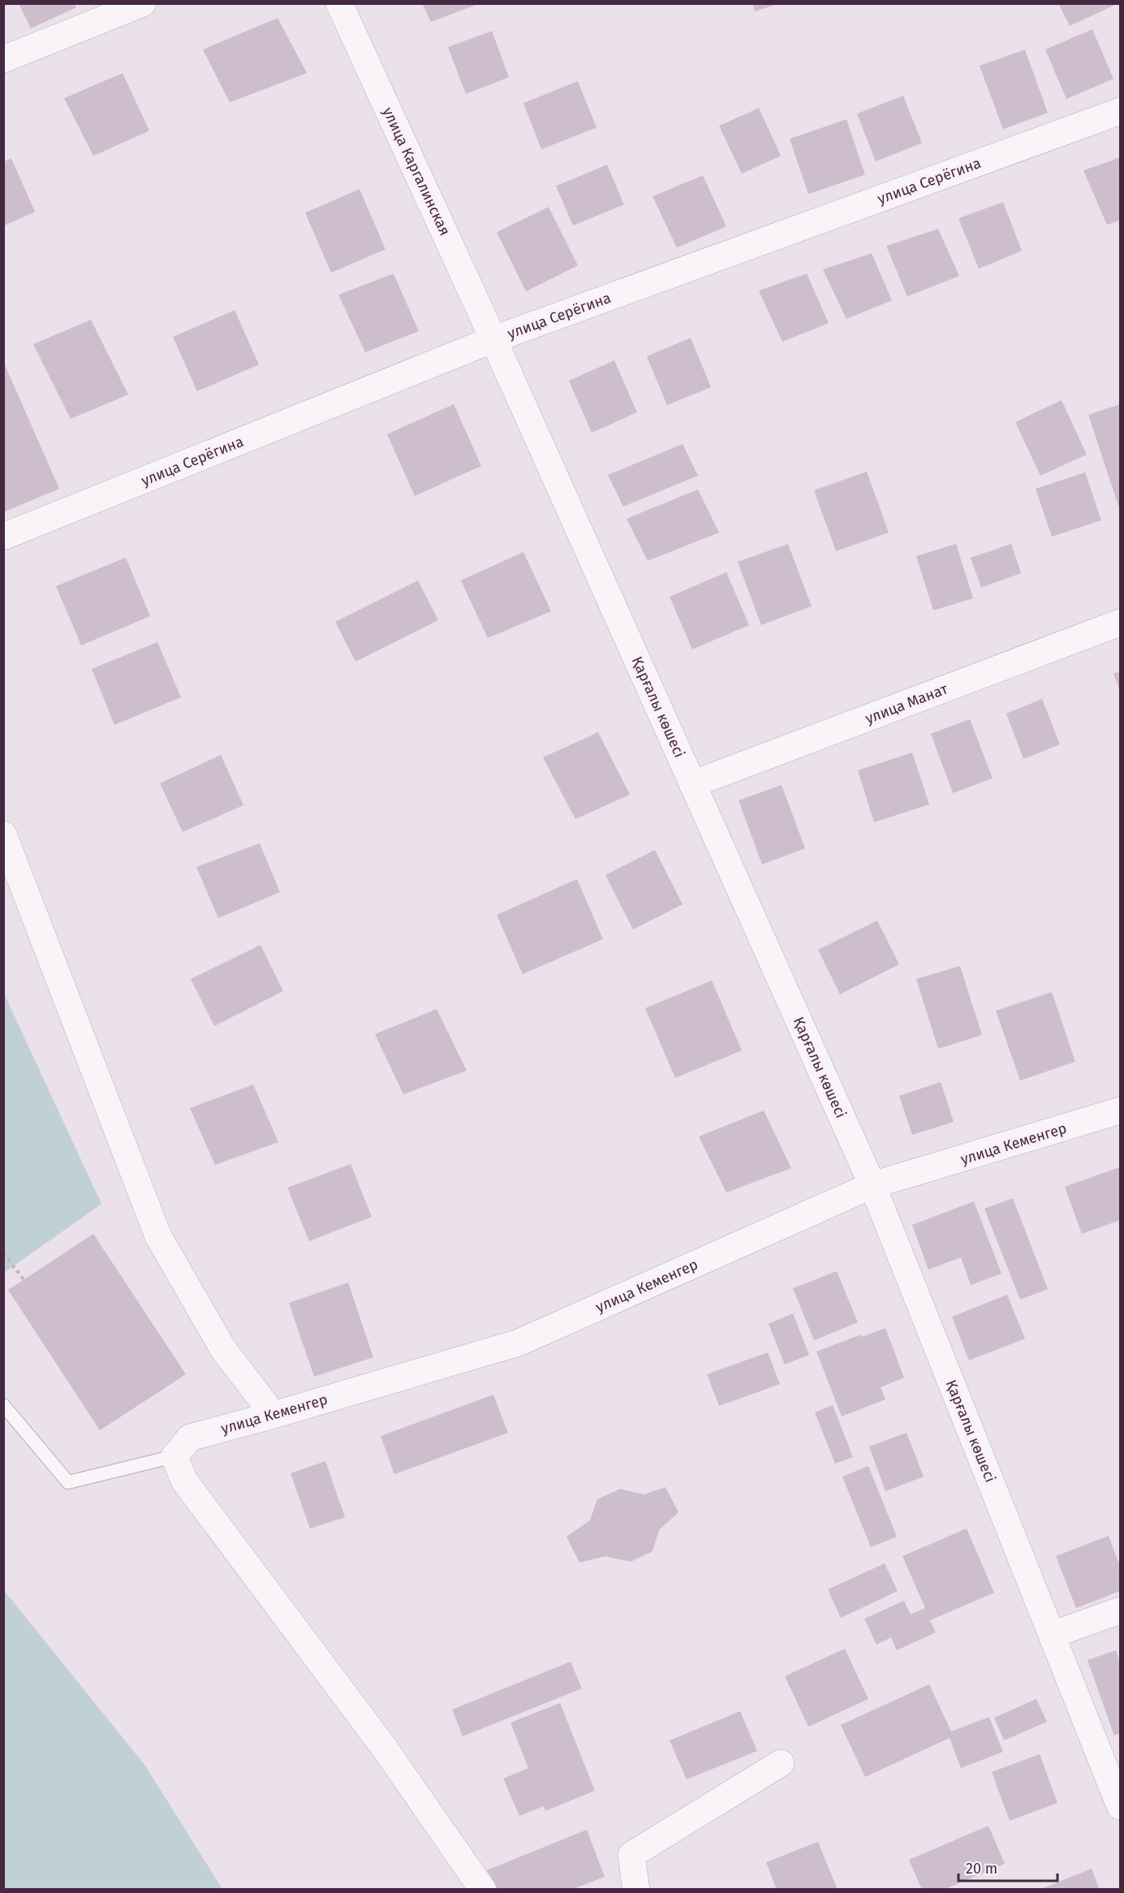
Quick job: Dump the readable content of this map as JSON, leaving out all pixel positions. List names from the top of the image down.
{
  "streets": {
    "street": [
      "улица Каргалинская",
      "улица Серёгина",
      "улица Манат",
      "Қарғалы көшесі",
      "улица Кеменгер"
    ]
  },
  "crossings": [
    ["улица Каргалинская", "улица Серёгина"],
    ["улица Каргалинская", "Қарғалы көшесі"],
    ["улица Серёгина", "Қарғалы көшесі"],
    ["улица Манат", "Қарғалы көшесі"],
    ["Қарғалы көшесі", "улица Кеменгер"]
  ],
  "scale_bar": "20 m"
}
